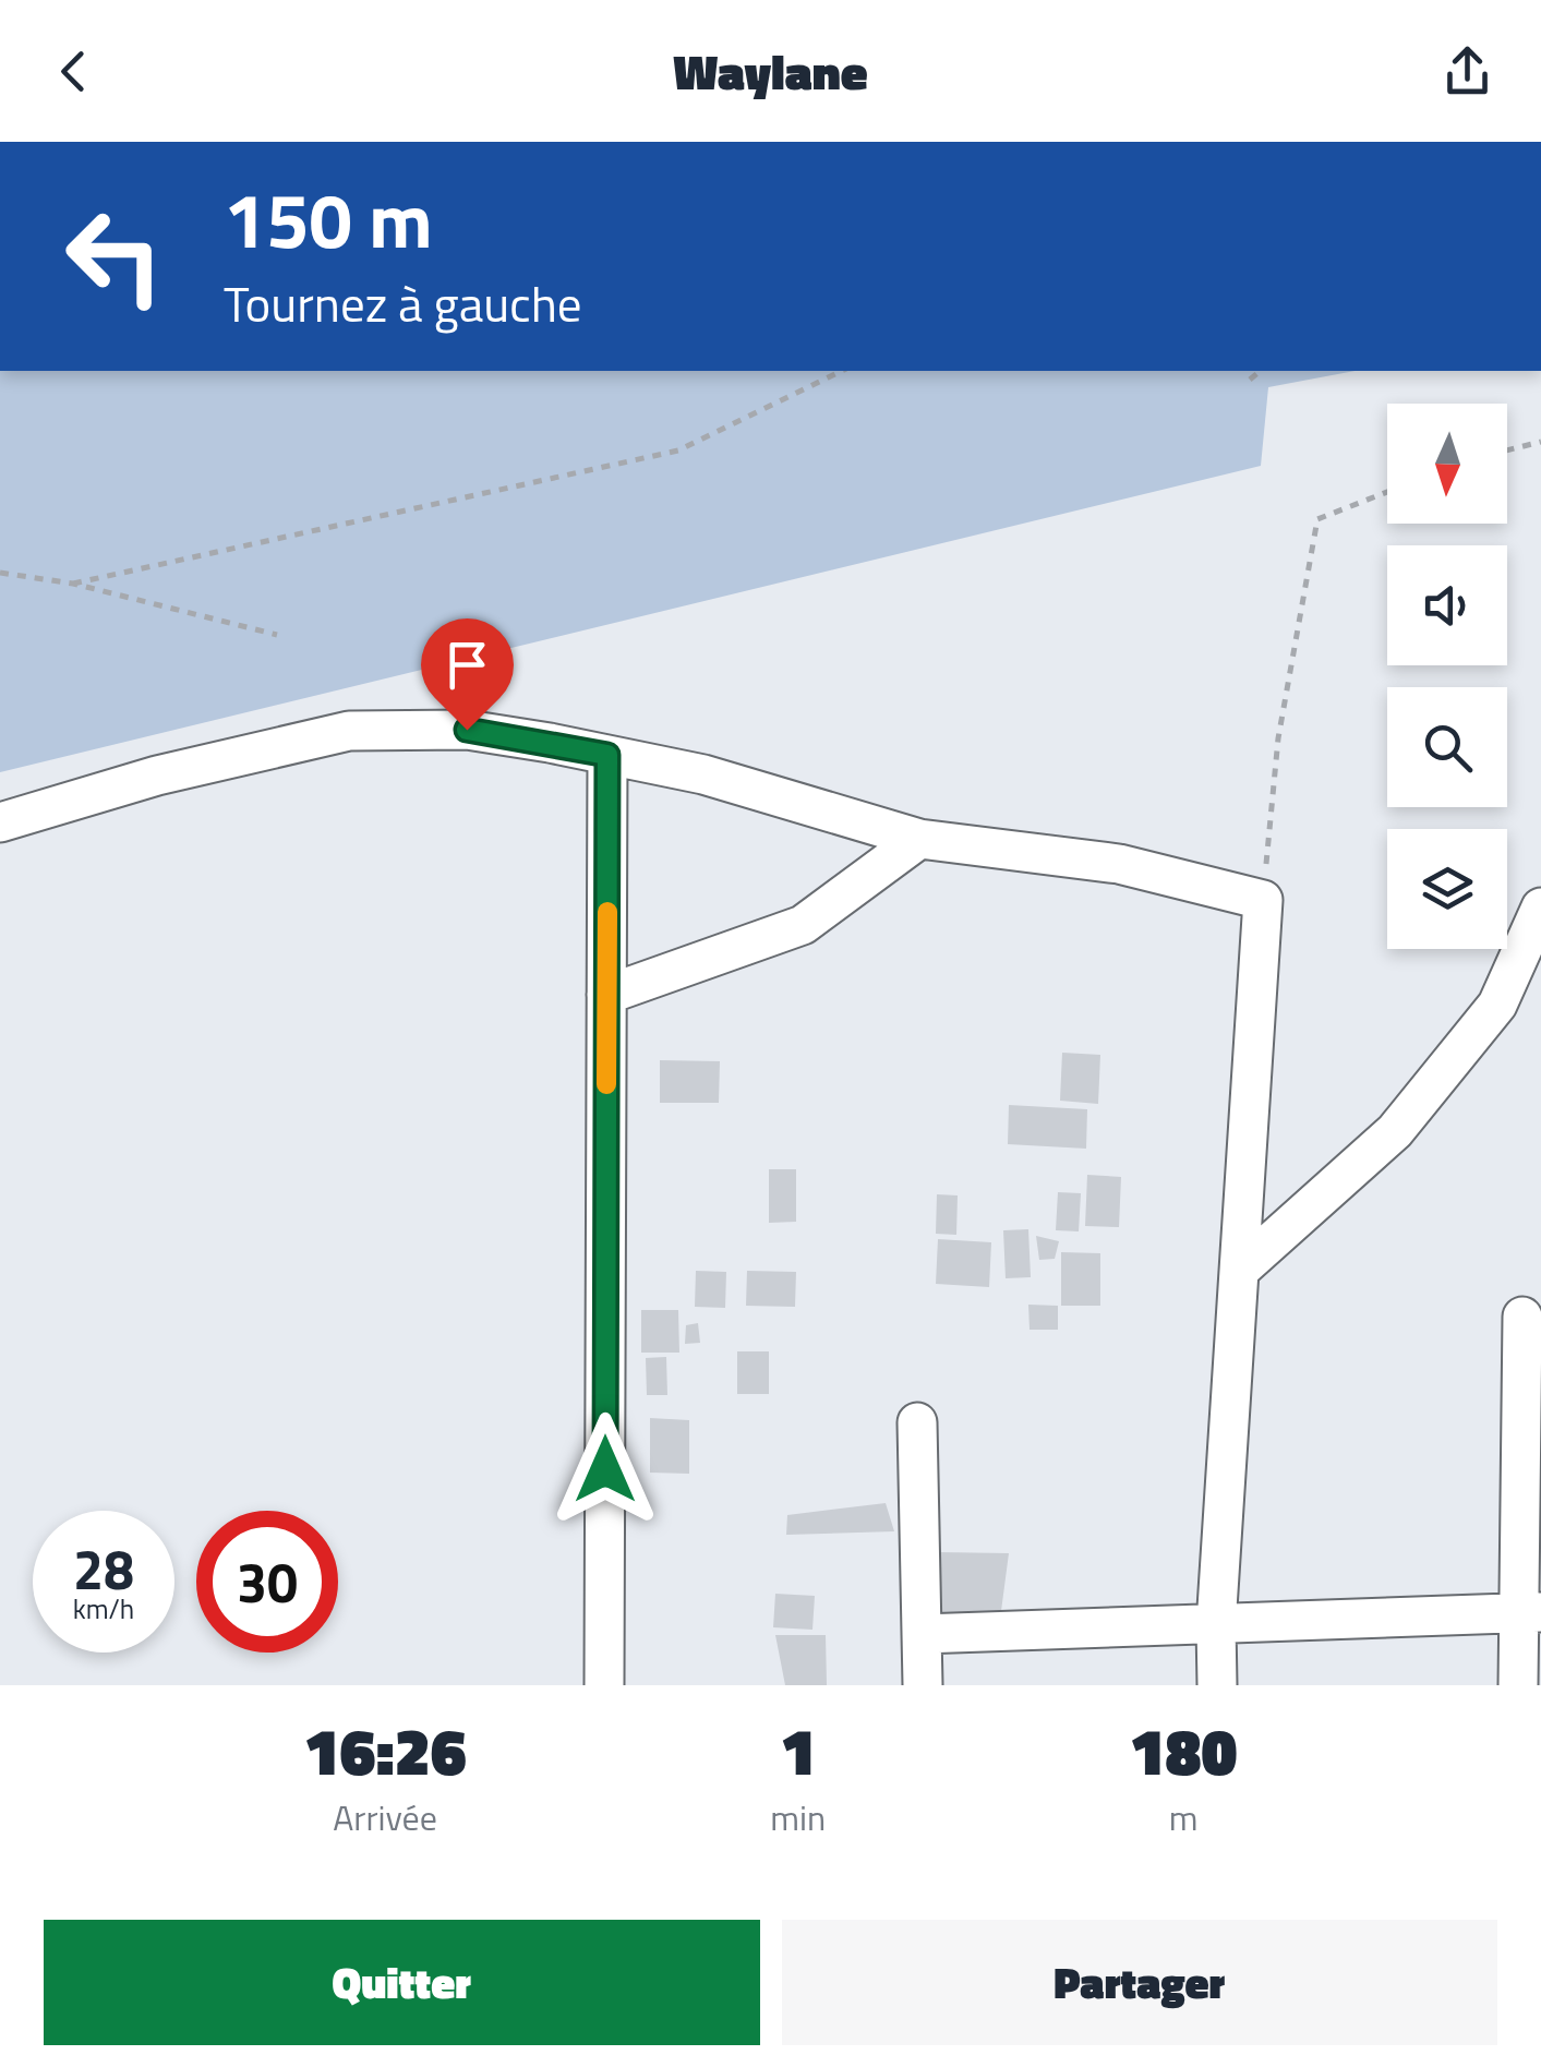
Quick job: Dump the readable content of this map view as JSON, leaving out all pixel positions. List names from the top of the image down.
{
  "north": "bottom",
  "page": {
    "header": "Waylane",
    "turn": ["150 m", "Tournez à gauche"],
    "speed": "28 km/h",
    "limit": "30",
    "eta": [
      "16:26",
      "Arrivée",
      "1",
      "min",
      "180",
      "m"
    ],
    "buttons": ["Quitter", "Partager"]
  }
}
